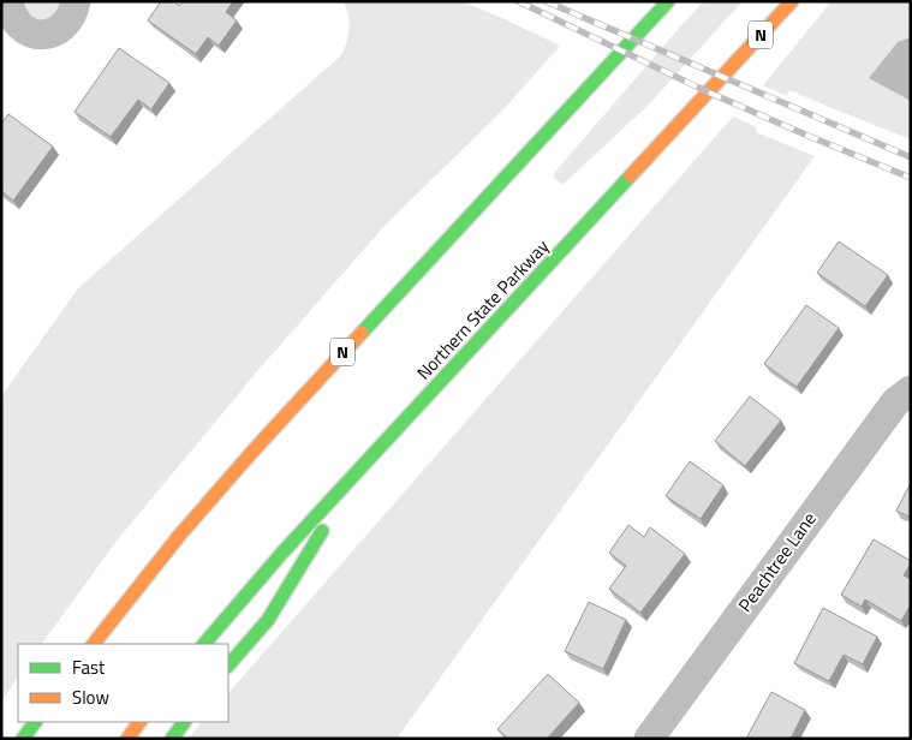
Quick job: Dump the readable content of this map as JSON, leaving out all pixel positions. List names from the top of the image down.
{
  "streets": {
    "highway": ["N", "Northern State Parkway"],
    "street": ["Peachtree Lane"]
  },
  "legend": ["Fast", "Slow"]
}
